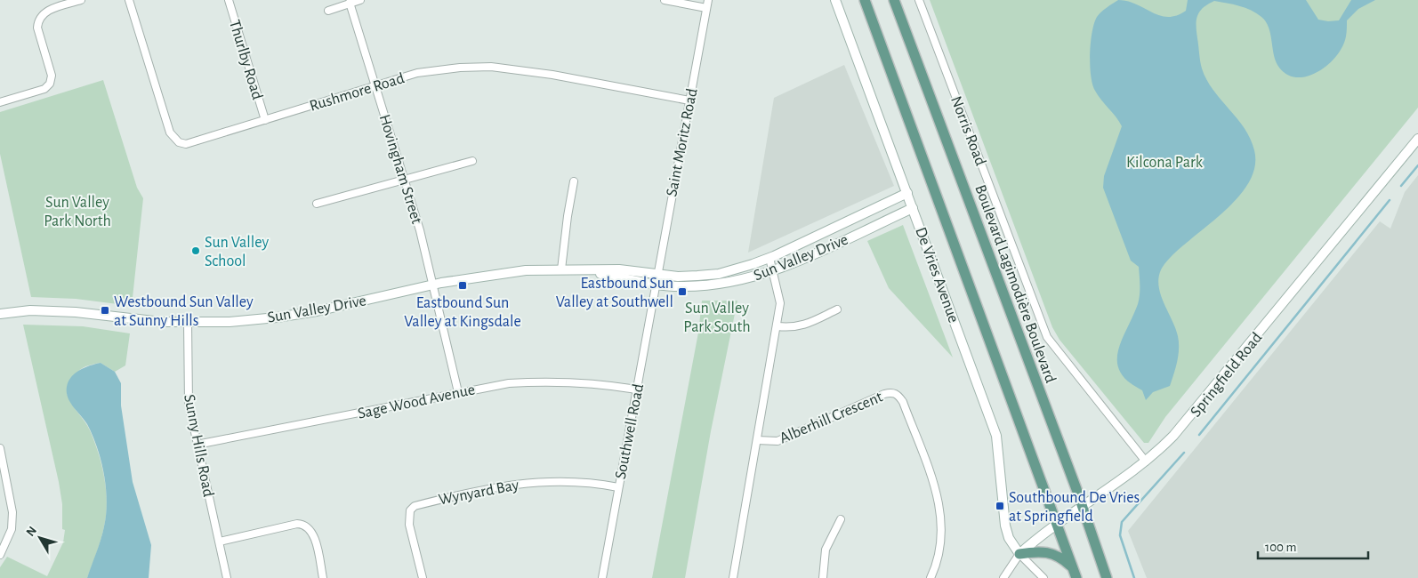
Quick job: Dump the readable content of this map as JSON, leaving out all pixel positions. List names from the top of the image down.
{
  "streets": {
    "main road": ["Boulevard Lagimodière Boulevard"],
    "street": [
      "Thurlby Road",
      "Rushmore Road",
      "Norris Road",
      "Saint Moritz Road",
      "Hovingham Street",
      "Sun Valley Drive",
      "De Vries Avenue",
      "Springfield Road",
      "Sage Wood Avenue",
      "Alberhill Crescent",
      "Southwell Road",
      "Sunny Hills Road",
      "Wynyard Bay"
    ]
  },
  "crossings": [
    ["Thurlby Road", "Rushmore Road"],
    ["Rushmore Road", "Saint Moritz Road"],
    ["Rushmore Road", "Hovingham Street"],
    ["Norris Road", "Springfield Road"],
    ["Saint Moritz Road", "Sun Valley Drive"],
    ["Saint Moritz Road", "Southwell Road"],
    ["Hovingham Street", "Sun Valley Drive"],
    ["Hovingham Street", "Sage Wood Avenue"],
    ["Sun Valley Drive", "De Vries Avenue"],
    ["Sun Valley Drive", "Alberhill Crescent"],
    ["Sun Valley Drive", "Southwell Road"],
    ["Sun Valley Drive", "Sunny Hills Road"],
    ["De Vries Avenue", "Springfield Road"],
    ["Boulevard Lagimodière Boulevard", "Springfield Road"],
    ["Sage Wood Avenue", "Southwell Road"],
    ["Sage Wood Avenue", "Sunny Hills Road"],
    ["Southwell Road", "Wynyard Bay"]
  ],
  "parks": ["Kilcona Park", "Sun Valley Park North", "Sun Valley Park South"],
  "places": {
    "other": ["Sun Valley School"],
    "transit": [
      "Eastbound Sun Valley at Kingsdale",
      "Eastbound Sun Valley at Southwell",
      "Westbound Sun Valley at Sunny Hills",
      "Southbound De Vries at Springfield"
    ]
  },
  "scale_bar": "100 m",
  "north": "top left"
}
